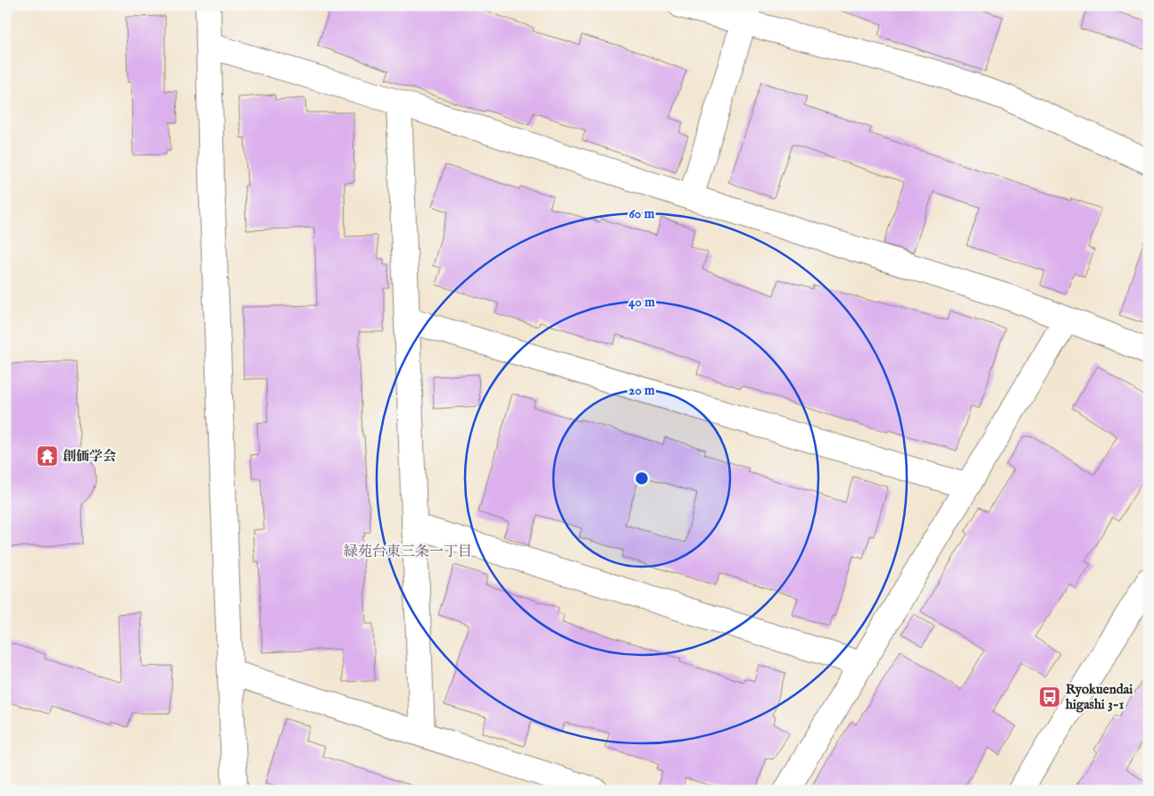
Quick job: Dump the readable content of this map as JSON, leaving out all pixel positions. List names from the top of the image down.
{
  "districts": ["緑苑台東三条一丁目"],
  "places": {
    "temple": ["創価学会"],
    "bus stop": ["Ryokuendai higashi 3-1"]
  },
  "rings": ["60 m", "40 m", "20 m"]
}
